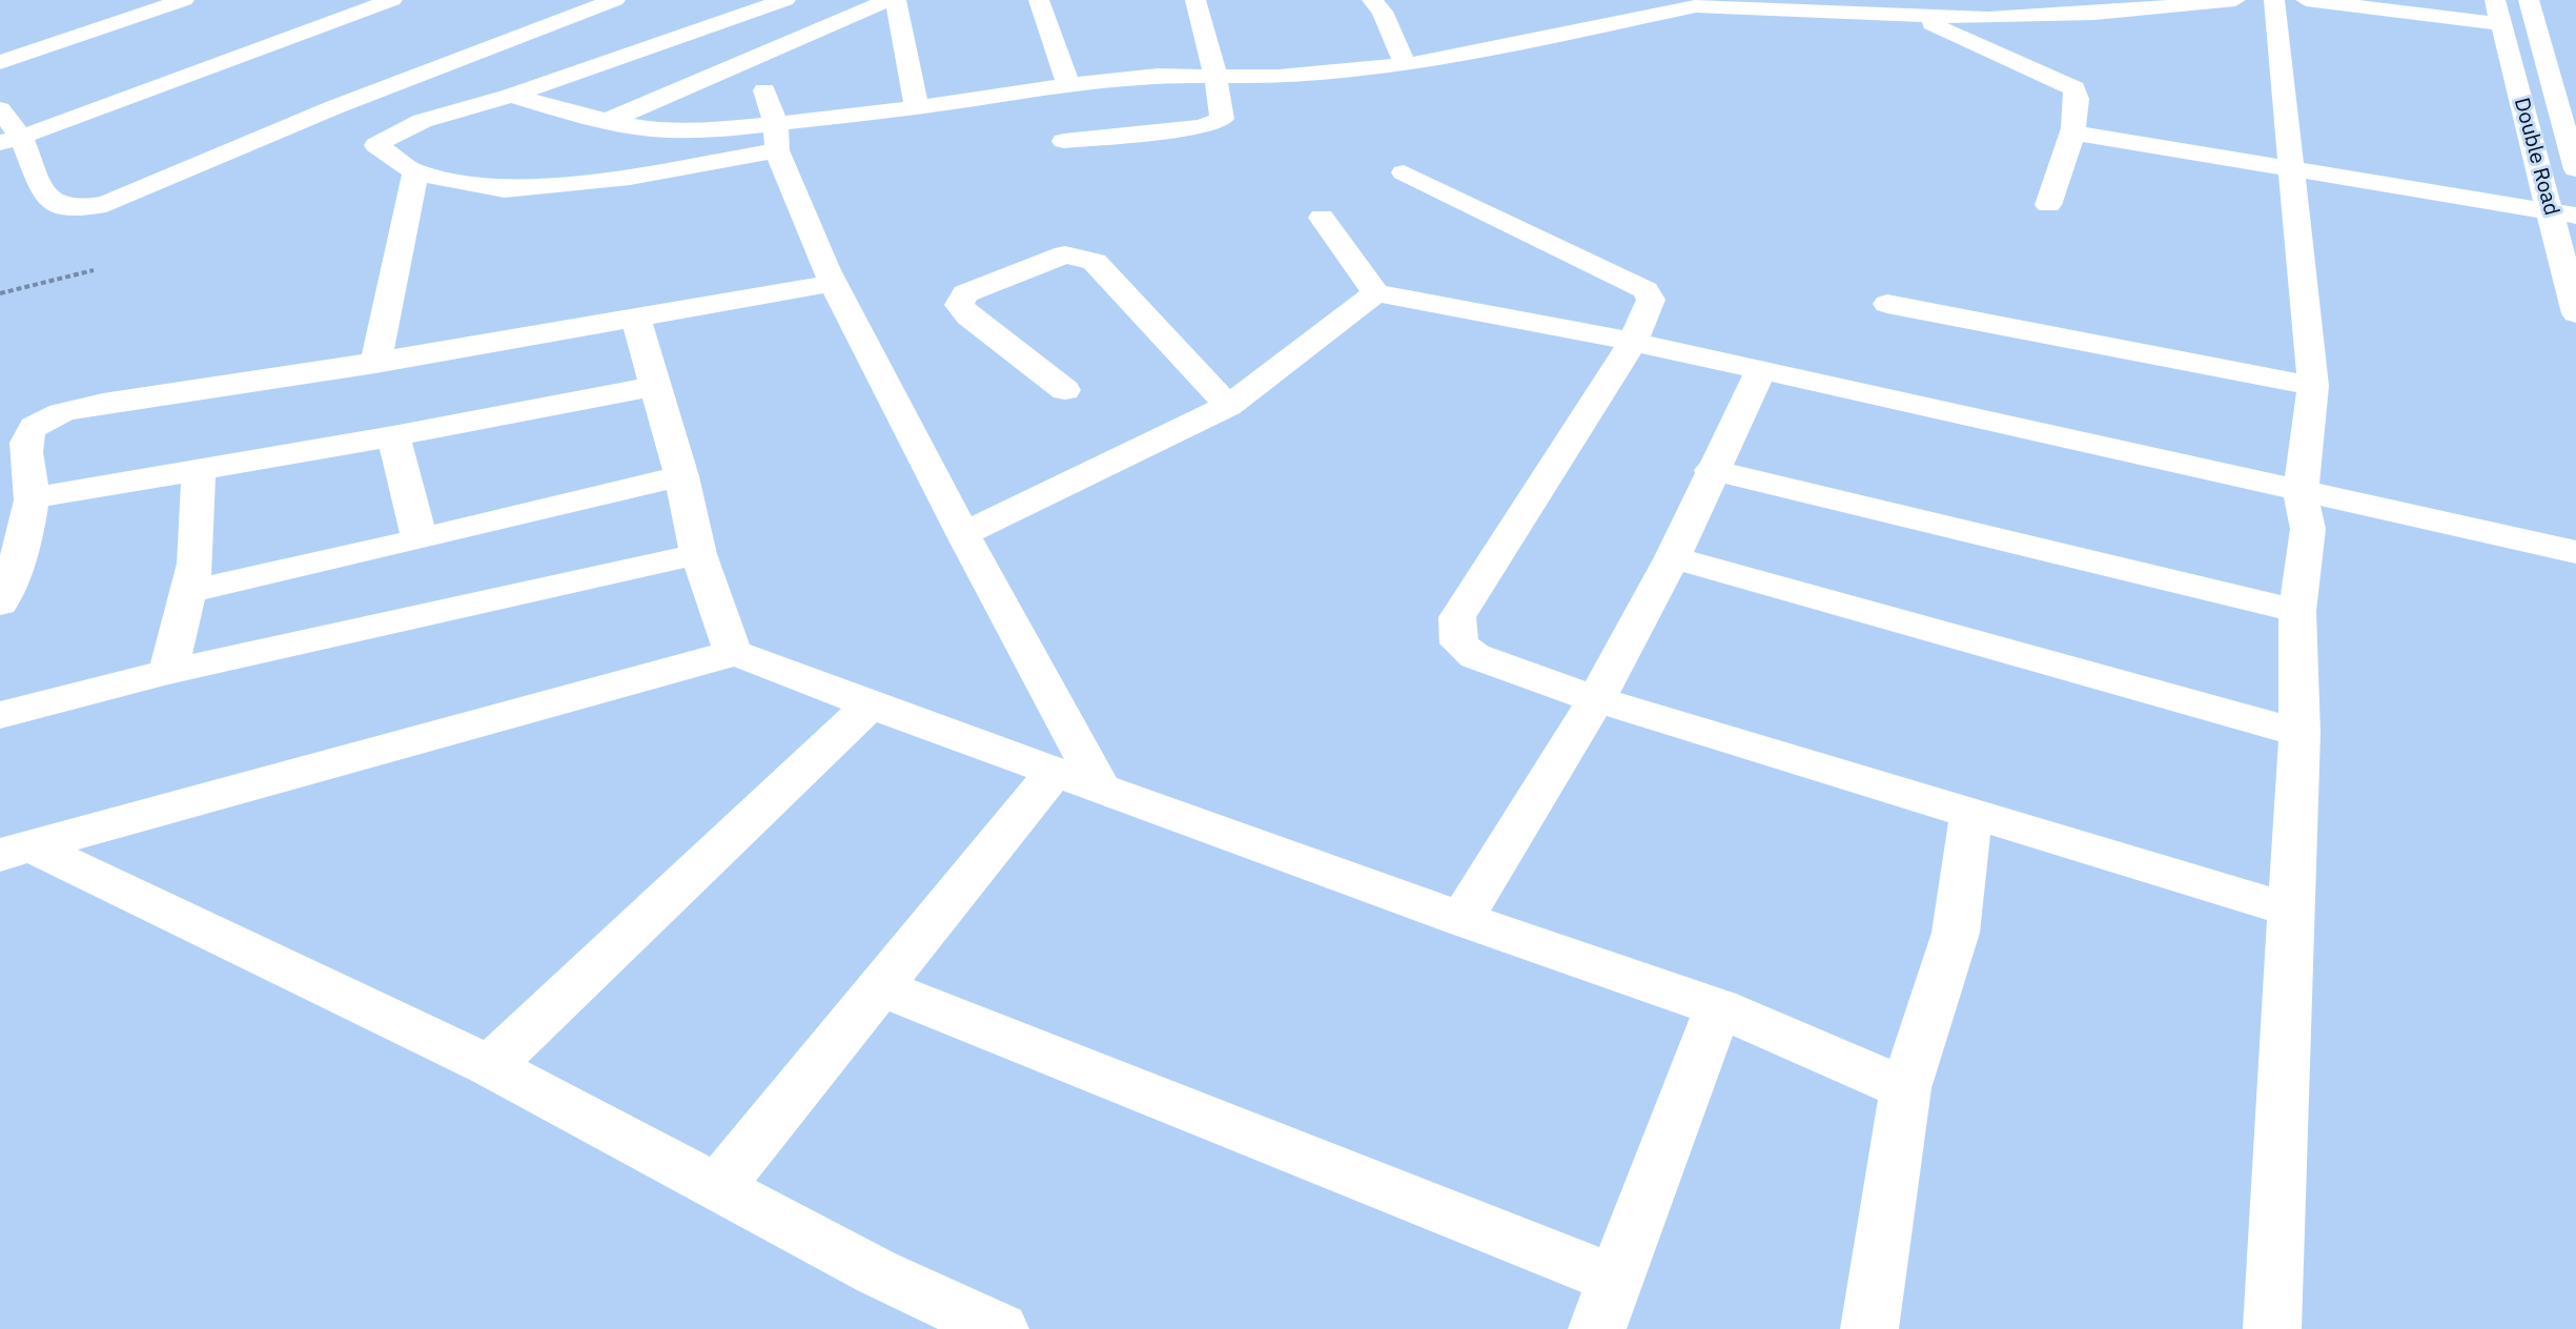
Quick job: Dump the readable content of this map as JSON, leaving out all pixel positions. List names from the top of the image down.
{
  "streets": {
    "street": ["Double Road"]
  }
}
